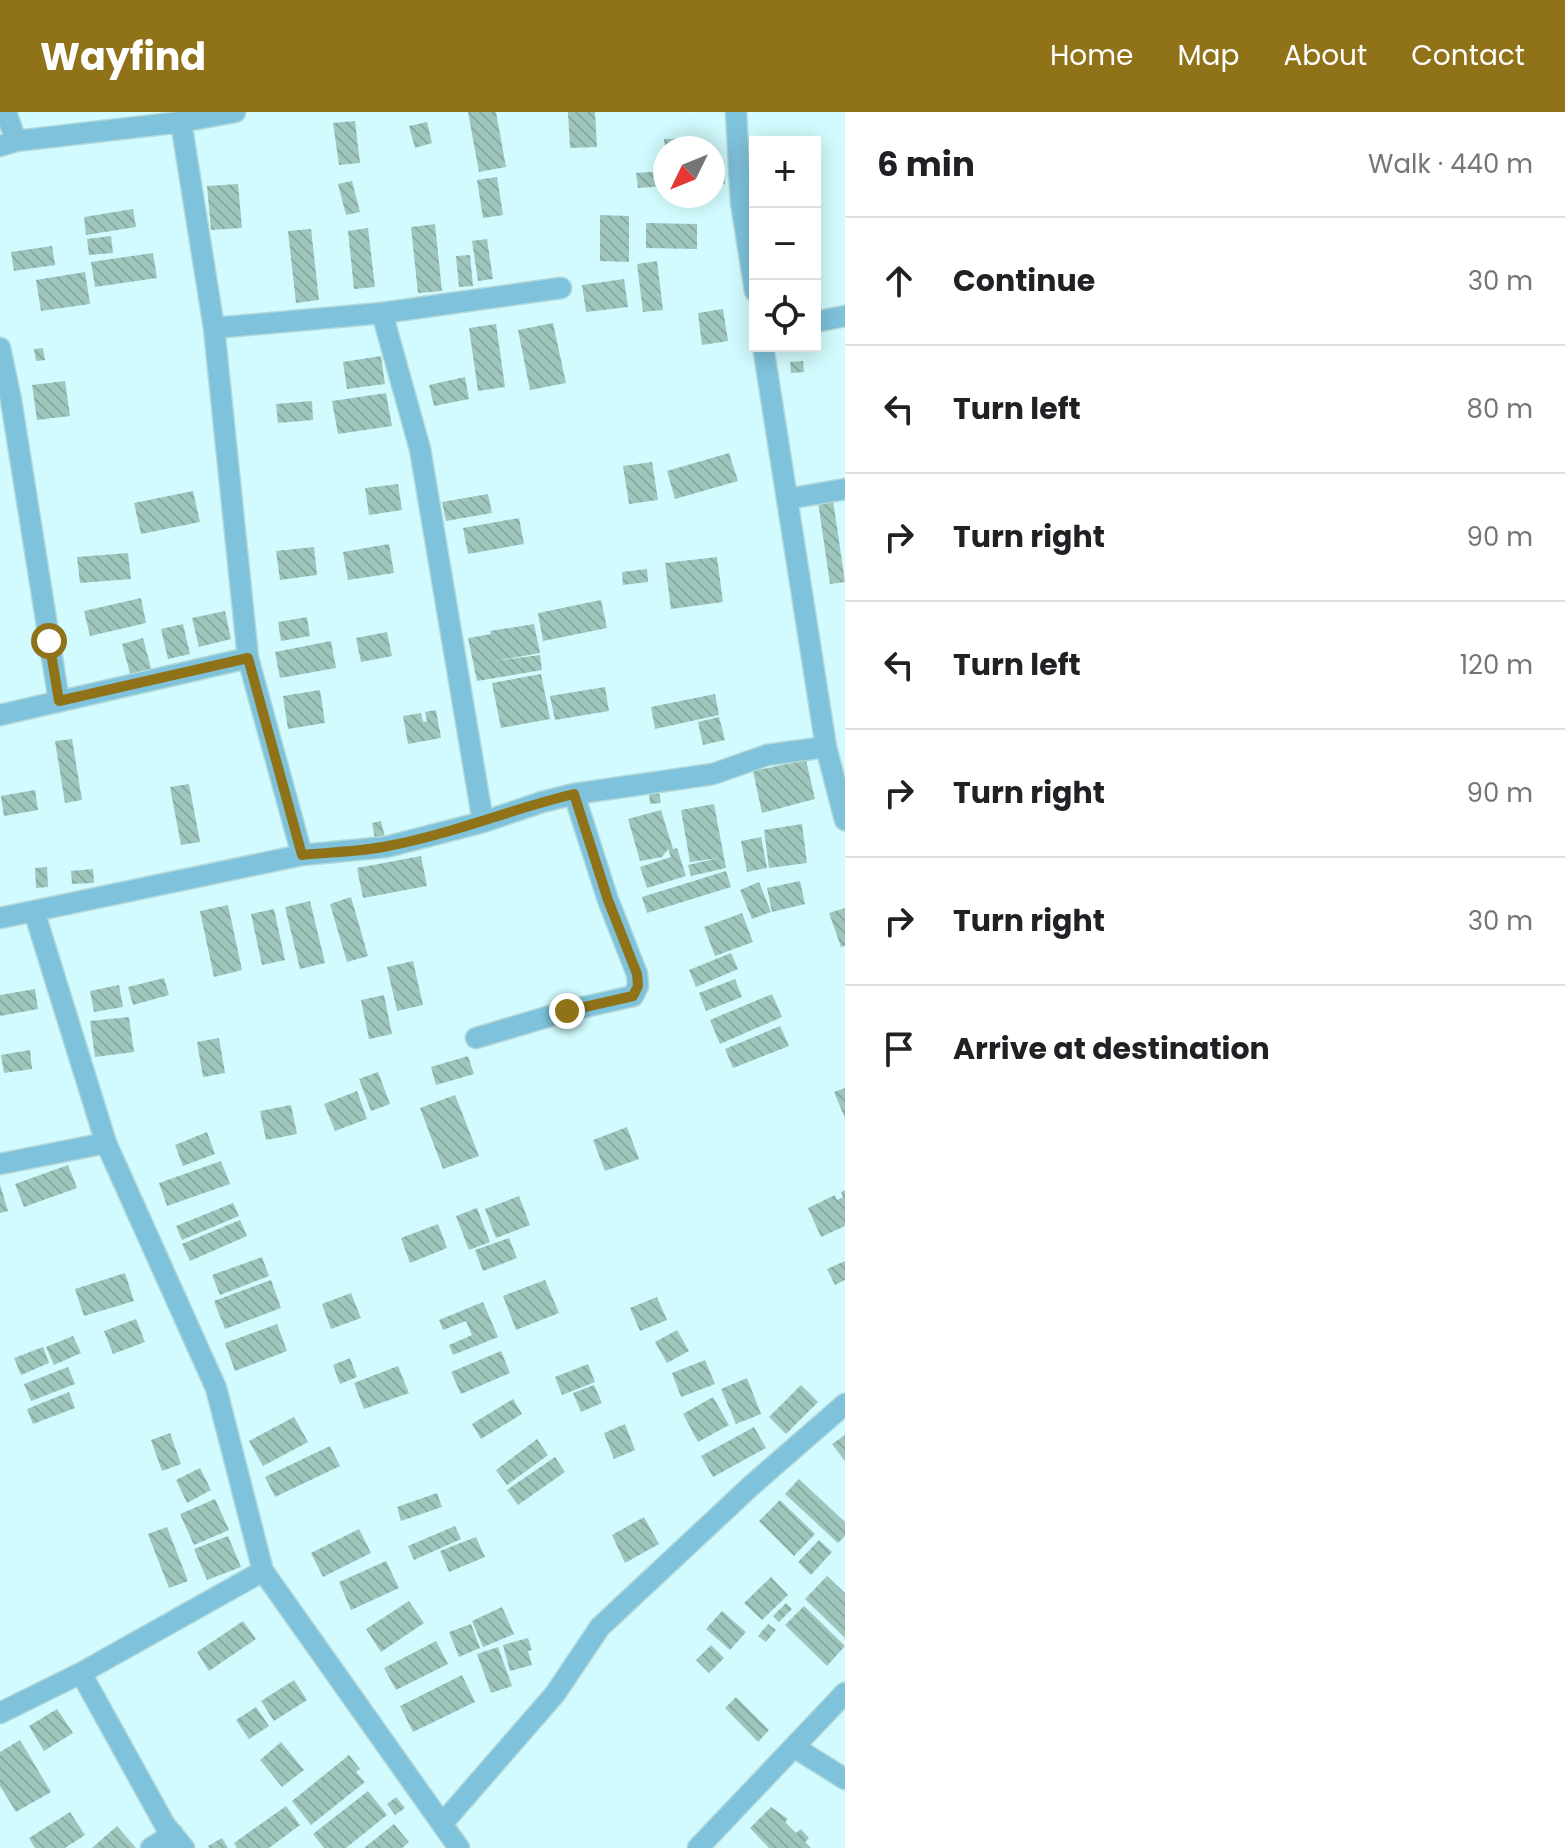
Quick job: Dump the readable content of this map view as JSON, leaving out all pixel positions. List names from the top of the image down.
{
  "north": "bottom left",
  "page": {
    "header": "Wayfind",
    "nav": [
      "Home",
      "Map",
      "About",
      "Contact"
    ],
    "heading": ["6 min", "Walk · 440 m"],
    "map_buttons": ["+", "−"],
    "list": [
      ["Continue", "30 m"],
      ["Turn left", "80 m"],
      ["Turn right", "90 m"],
      ["Turn left", "120 m"],
      ["Turn right", "90 m"],
      ["Turn right", "30 m"],
      "Arrive at destination"
    ]
  }
}
